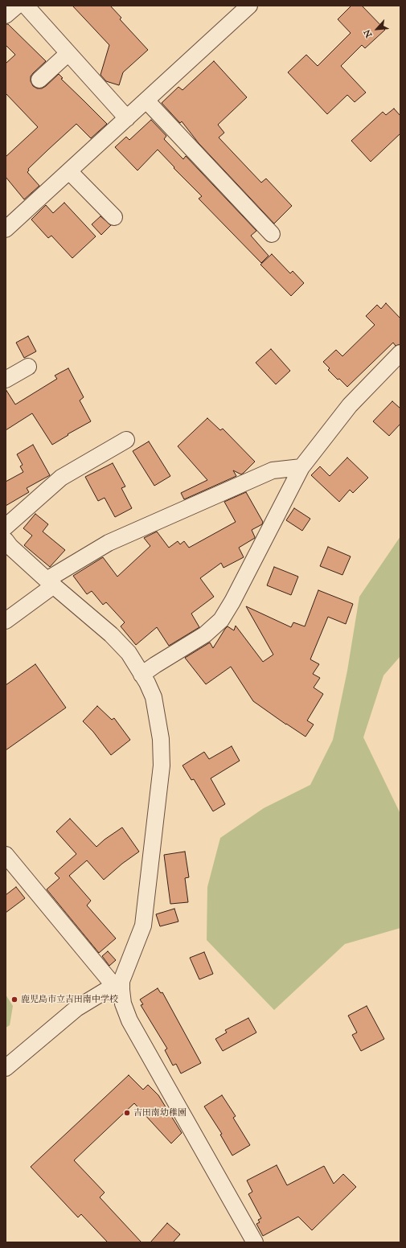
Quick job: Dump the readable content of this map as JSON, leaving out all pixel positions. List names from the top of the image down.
{
  "places": ["鹿児島市立吉田南中学校", "吉田南幼稚園"],
  "north": "bottom left"
}
